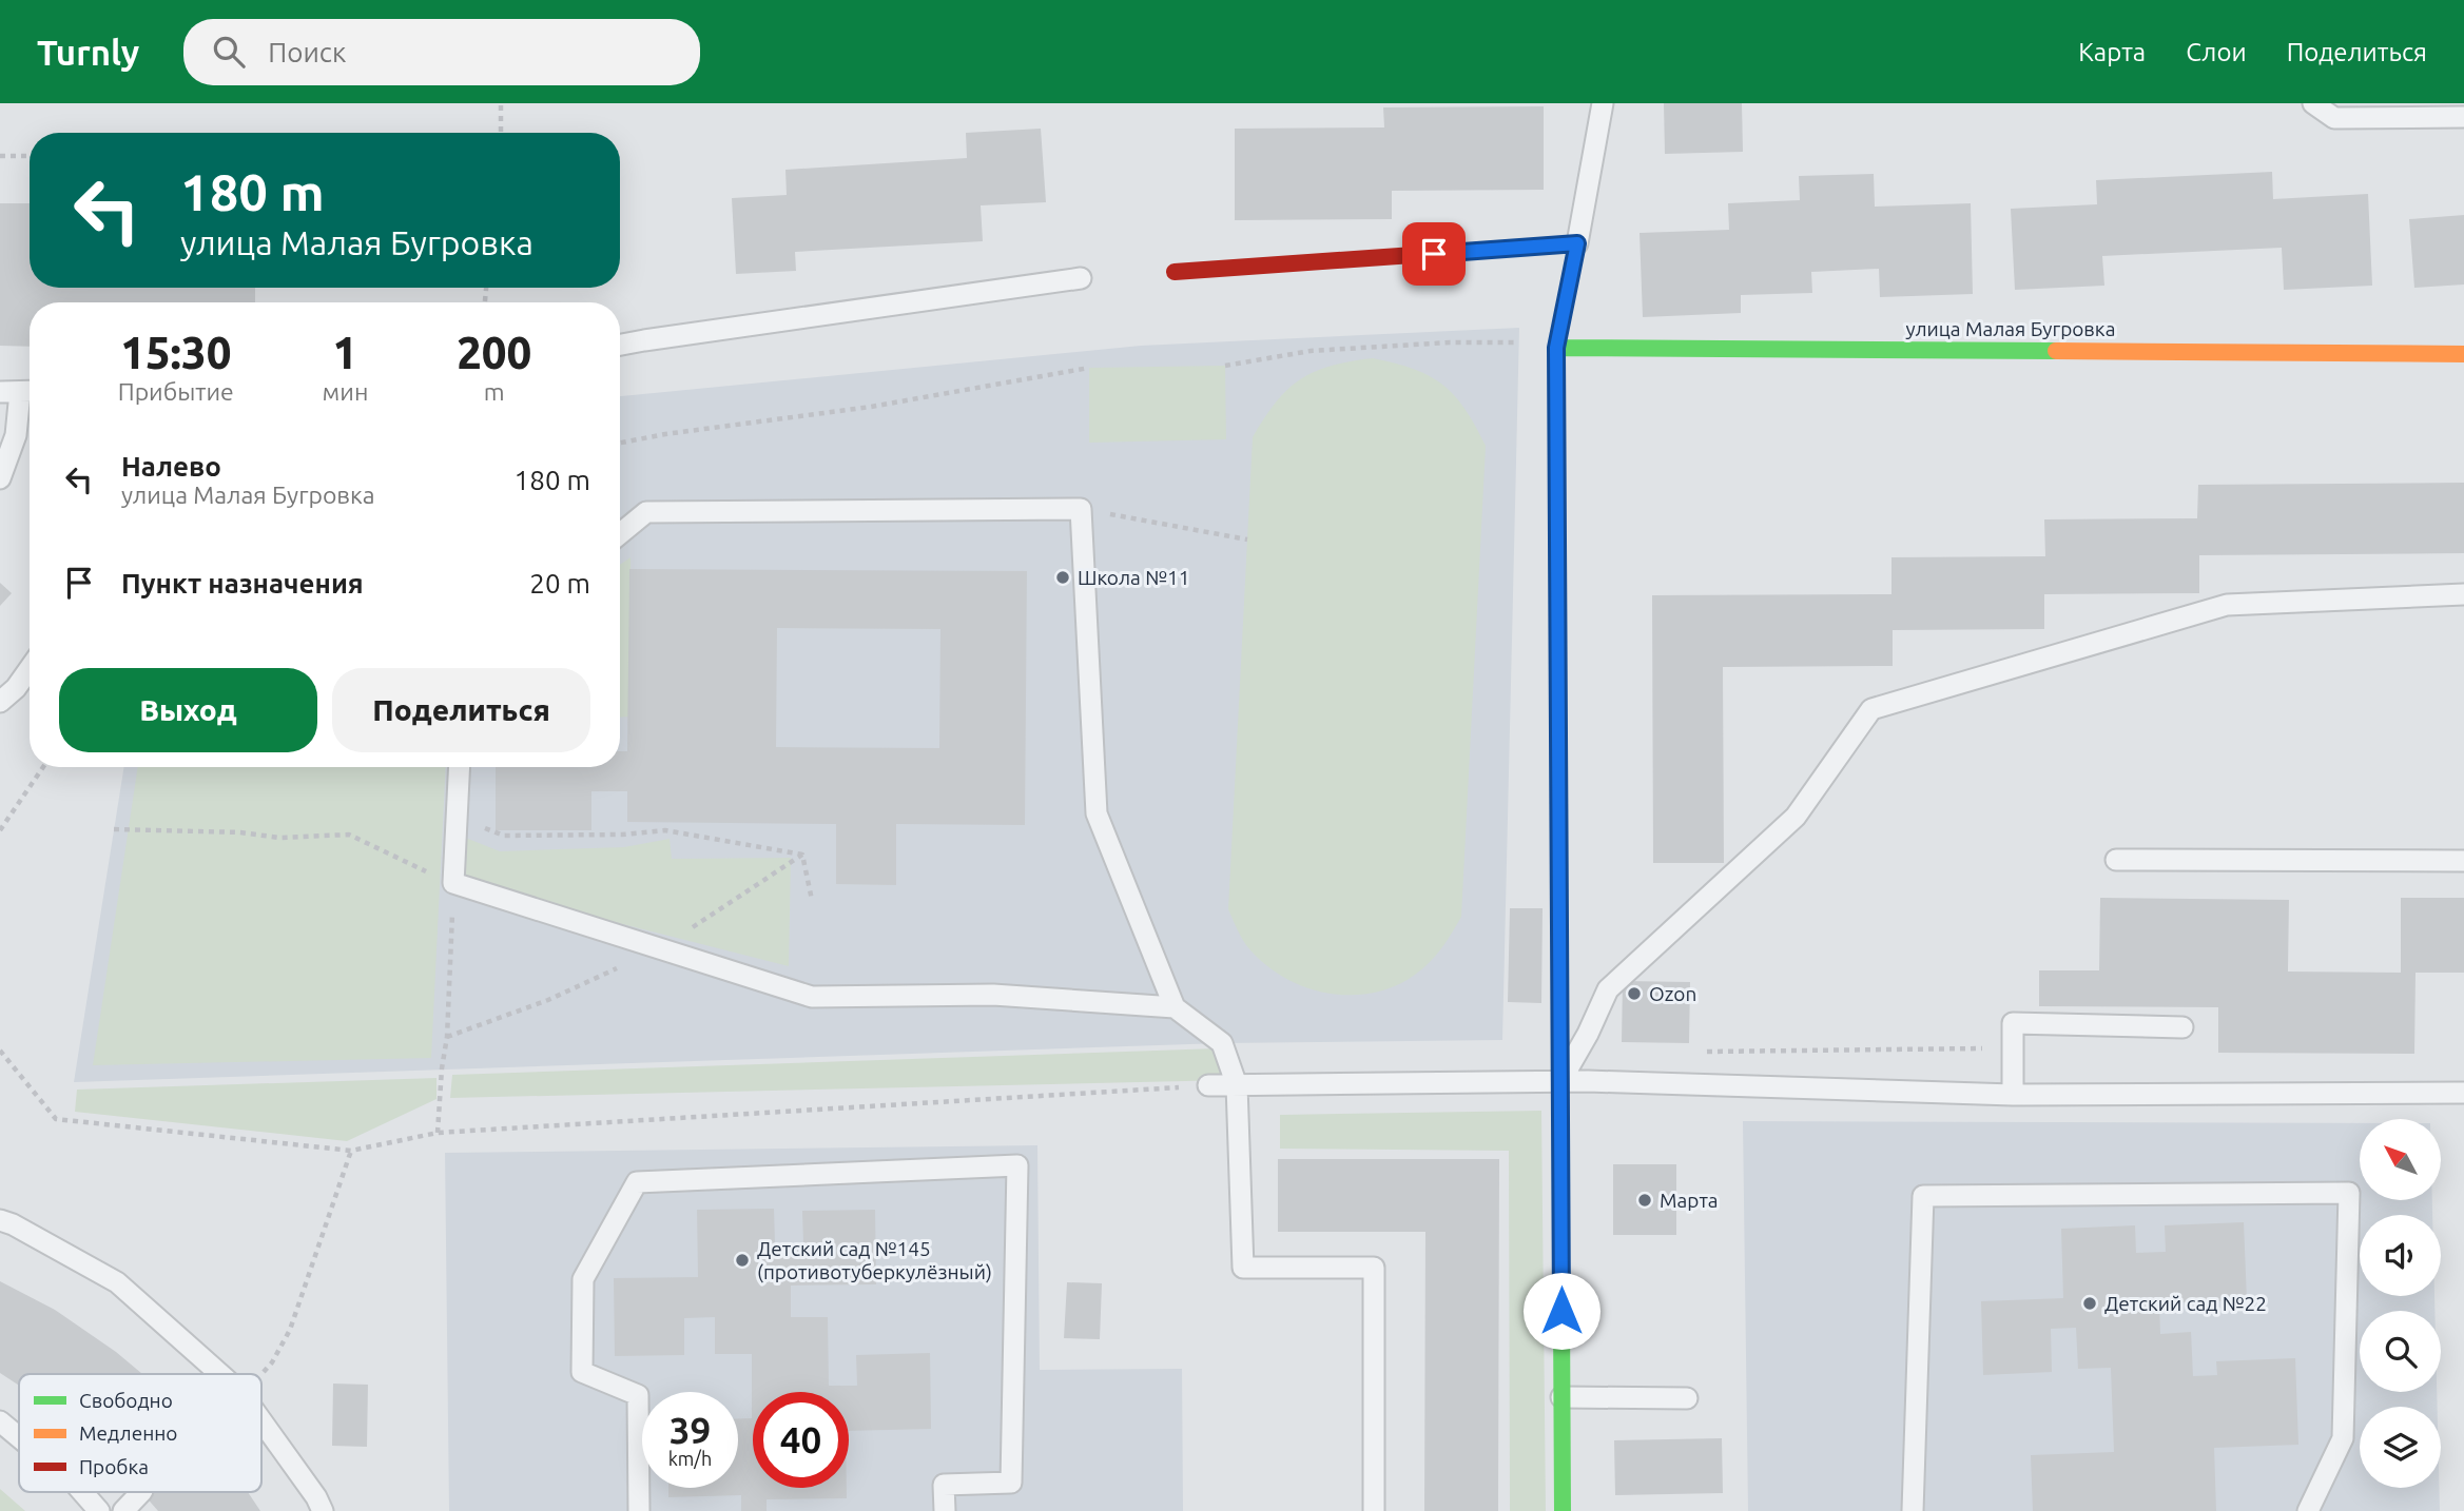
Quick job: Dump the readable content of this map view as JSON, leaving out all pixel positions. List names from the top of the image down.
{
  "streets": {
    "street": ["улица Малая Бугровка"]
  },
  "places": [
    "Школа №11",
    "Ozon",
    "Марта",
    "Детский сад №145 (противотуберкулёзный)",
    "Детский сад №22"
  ],
  "legend": ["Свободно", "Медленно", "Пробка"],
  "north": "top left",
  "page": {
    "header": "Turnly",
    "search": "Поиск",
    "nav": ["Карта", "Слои", "Поделиться"],
    "turn": ["180 m", "улица Малая Бугровка"],
    "eta": [
      "15:30",
      "Прибытие",
      "1",
      "мин",
      "200",
      "m"
    ],
    "list": [
      {
        "name": "Налево",
        "note": "улица Малая Бугровка",
        "value": "180 m"
      },
      {
        "name": "Пункт назначения",
        "value": "20 m"
      }
    ],
    "buttons": ["Выход", "Поделиться"],
    "speed": "39 km/h",
    "limit": "40"
  }
}
